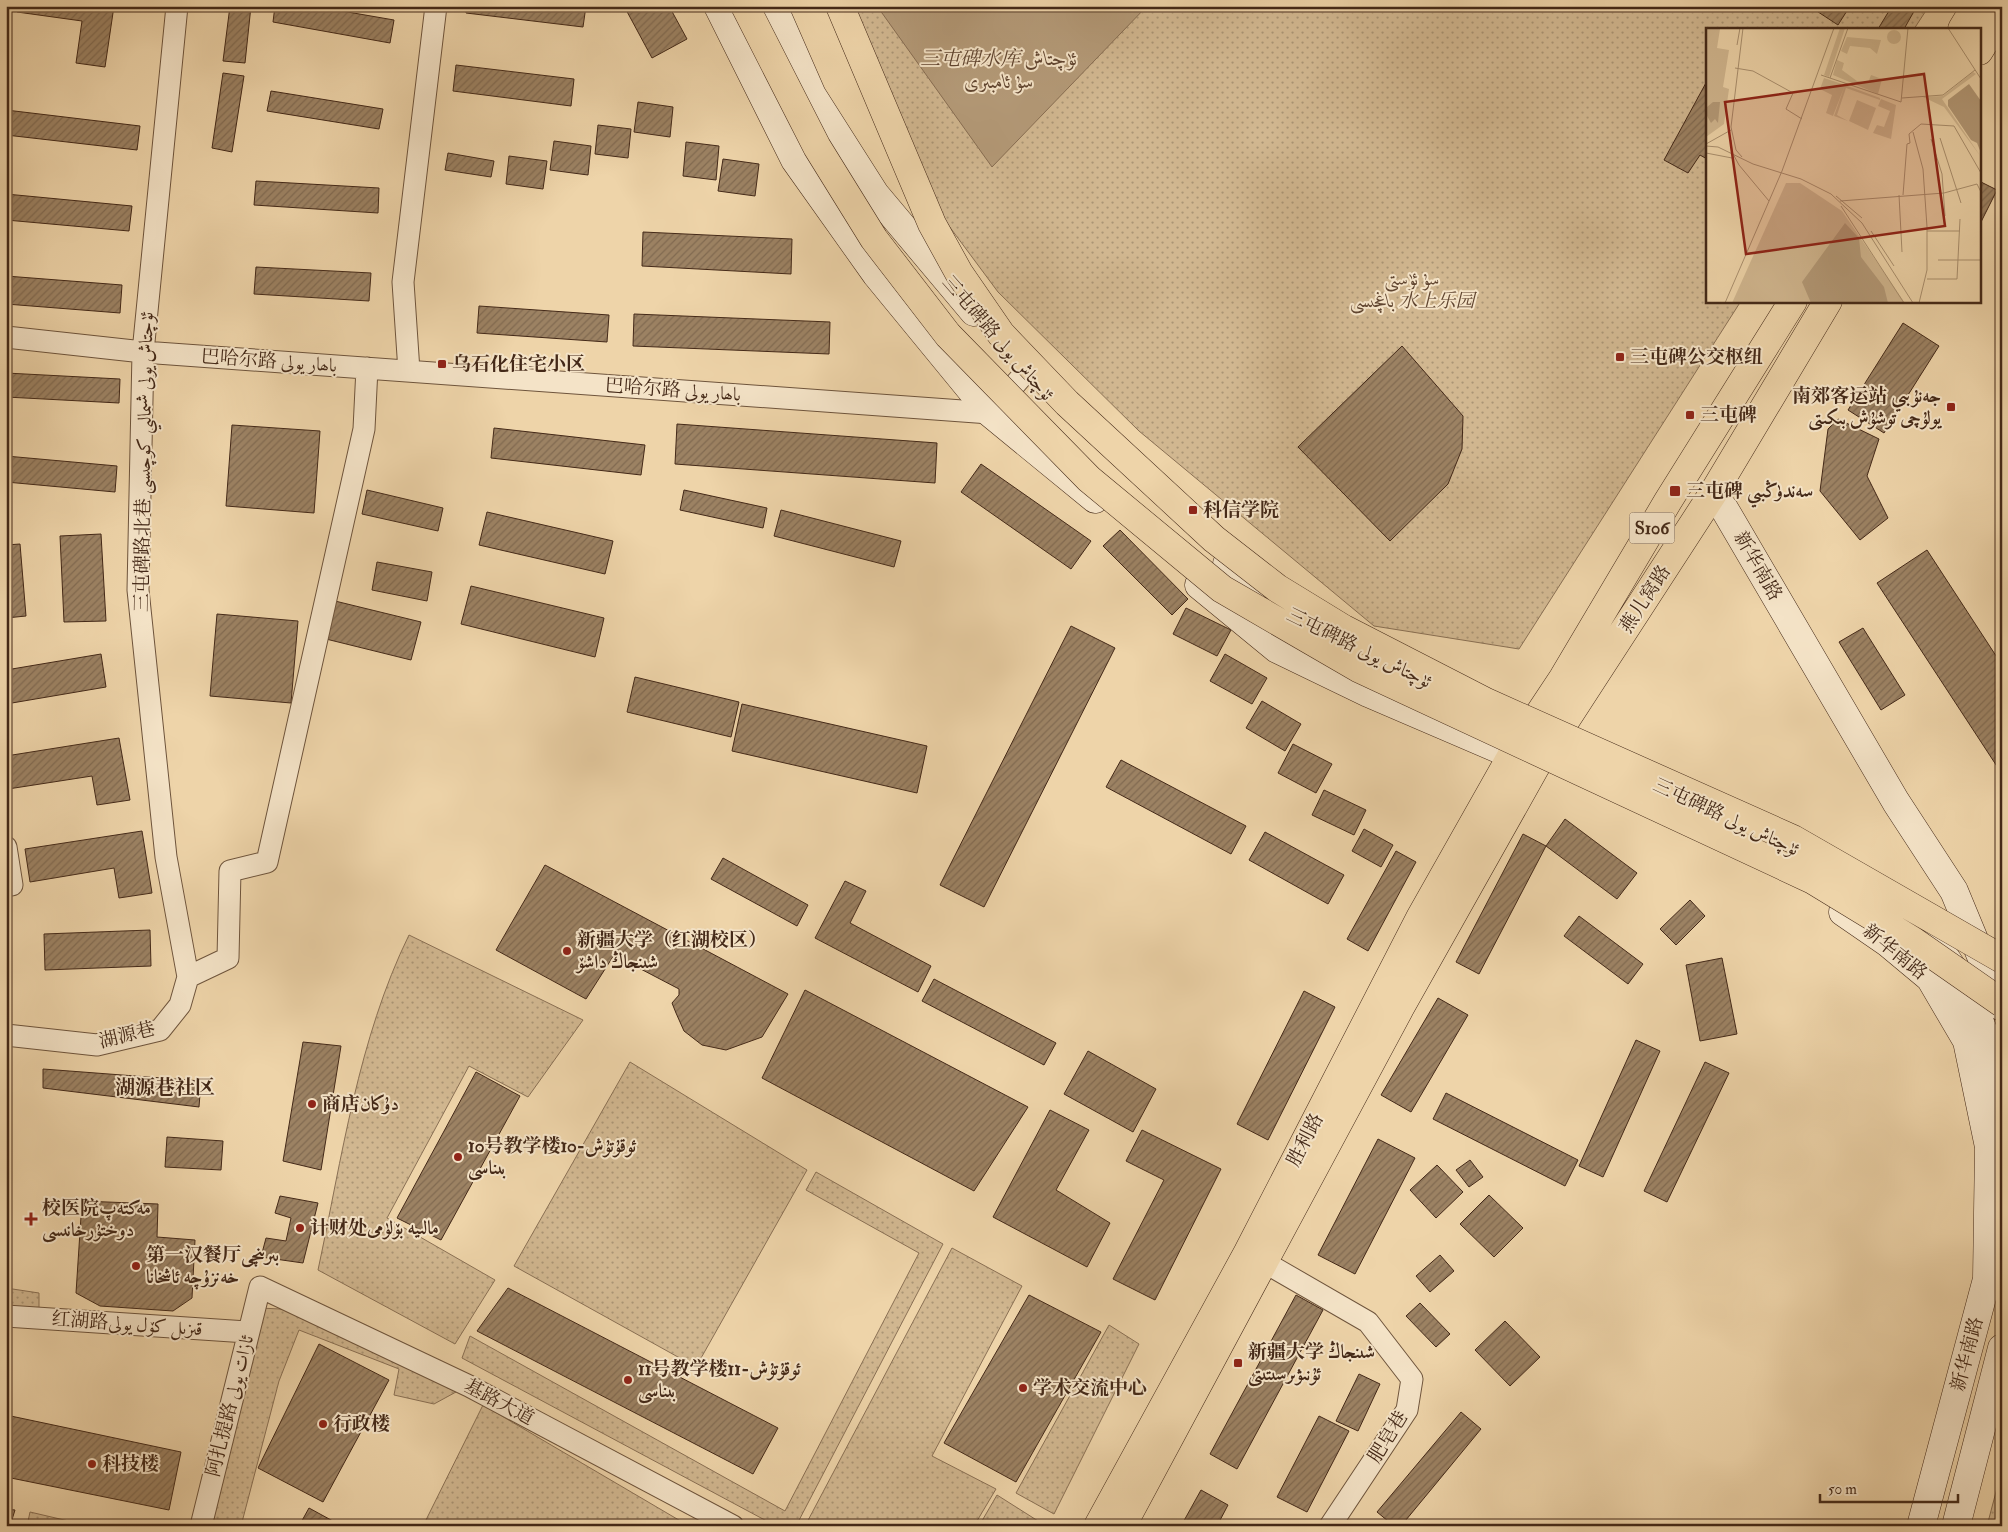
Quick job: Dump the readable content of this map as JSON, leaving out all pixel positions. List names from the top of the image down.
{
  "streets": {
    "main road": [
      "三屯碑路 ئۈچتاش يولى",
      "S106",
      "新华南路",
      "燕儿窝路",
      "胜利路"
    ],
    "street": [
      "巴哈尔路 باھار يولى",
      "三屯碑路北巷 ئۈچتاش يولى شىمالىي كوچىسى",
      "湖源巷",
      "红湖路قىزىل كۆل يولى",
      "基路大道",
      "阿扎提路 ئازات يولى",
      "肥皂巷"
    ]
  },
  "crossings": [
    ["三屯碑路 ئۈچتاش يولى", "巴哈尔路 باھار يولى"],
    ["三屯碑路 ئۈچتاش يولى", "新华南路"],
    ["三屯碑路 ئۈچتاش يولى", "燕儿窝路"],
    ["三屯碑路 ئۈچتاش يولى", "胜利路"],
    ["巴哈尔路 باھار يولى", "三屯碑路北巷 ئۈچتاش يولى شىمالىي كوچىسى"],
    ["三屯碑路北巷 ئۈچتاش يولى شىمالىي كوچىسى", "湖源巷"],
    ["新华南路", "燕儿窝路"],
    ["新华南路", "胜利路"],
    ["燕儿窝路", "胜利路"],
    ["胜利路", "肥皂巷"],
    ["红湖路قىزىل كۆل يولى", "阿扎提路 ئازات يولى"],
    ["基路大道", "阿扎提路 ئازات يولى"]
  ],
  "districts": ["湖源巷社区"],
  "water": ["三屯碑水库 ئۈچتاش سۇ ئامبىرى"],
  "parks": ["سۇ ئۈستى باغچىسى 水上乐园"],
  "places": {
    "transit": [
      "三屯碑公交枢纽",
      "乌石化住宅小区",
      "南郊客运站 جەنۇبىي يولۇچى توشۇش بىكىتى",
      "三屯碑",
      "三屯碑 سەندۈڭبىي",
      "科信学院",
      "新疆大学 شىنجاڭ ئۇنىۋىرسىتىتى"
    ],
    "other": [
      "新疆大学（红湖校区） شىنجاڭ داشۆ",
      "商店دۇكان",
      "10号教学楼10-ئوقۇتۇش بىناسى",
      "计财处مالىيە بۆلۈمى",
      "第一汉餐厅بىرىنچى خەنزۇچە ئاشخانا",
      "11号教学楼11-ئوقۇتۇش بىناسى",
      "学术交流中心",
      "行政楼",
      "科技楼"
    ],
    "health": ["校医院مەكتەپ دوختۇرخانىسى"]
  },
  "scale_bar": "50 m"
}
